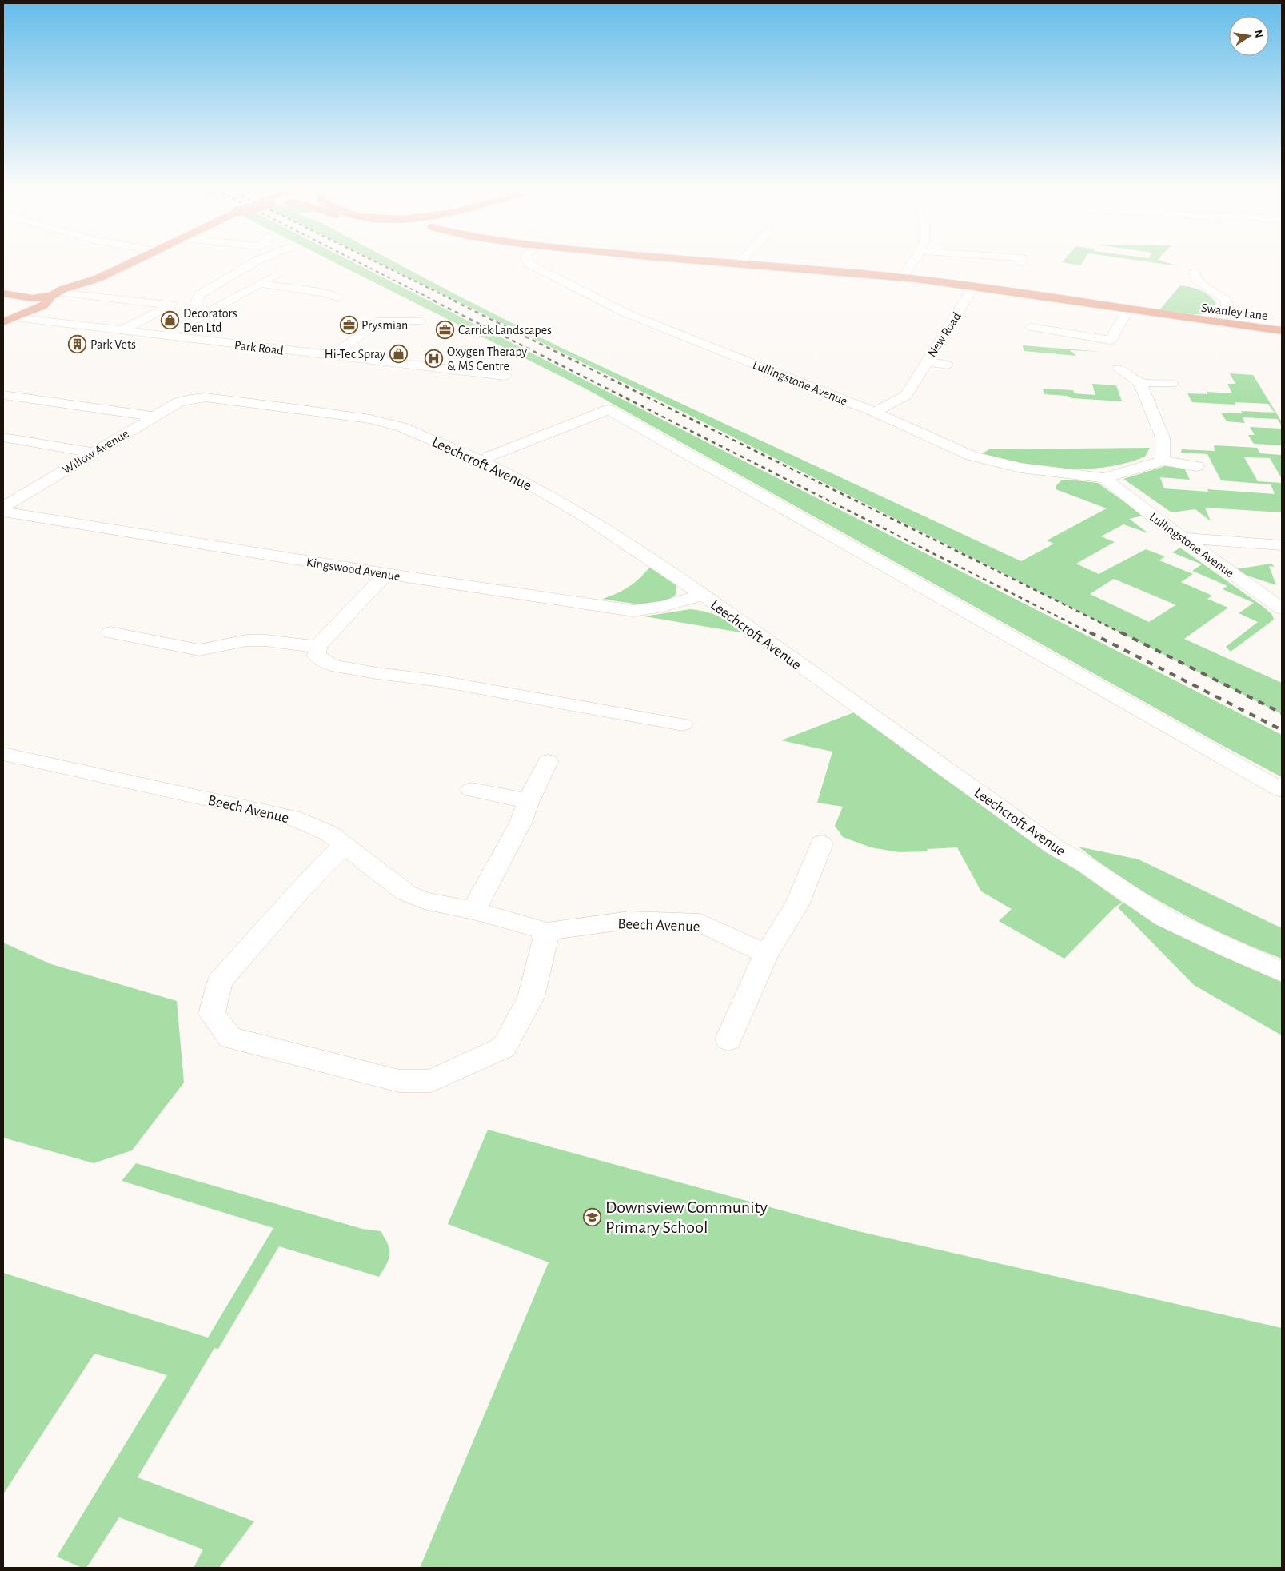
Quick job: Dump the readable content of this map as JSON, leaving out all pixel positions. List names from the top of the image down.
{
  "streets": {
    "main road": ["Swanley Lane"],
    "street": [
      "New Road",
      "Park Road",
      "Lullingstone Avenue",
      "Willow Avenue",
      "Leechcroft Avenue",
      "Kingswood Avenue",
      "Beech Avenue"
    ]
  },
  "crossings": [
    ["Swanley Lane", "New Road"],
    ["New Road", "Lullingstone Avenue"],
    ["Willow Avenue", "Leechcroft Avenue"],
    ["Leechcroft Avenue", "Kingswood Avenue"]
  ],
  "places": {
    "shop": ["Decorators Den Ltd", "Hi-Tec Spray"],
    "office": ["Prysmian", "Carrick Landscapes"],
    "building": ["Park Vets"],
    "hospital": ["Oxygen Therapy & MS Centre"],
    "school or university": ["Downsview Community Primary School"]
  },
  "north": "right"
}
